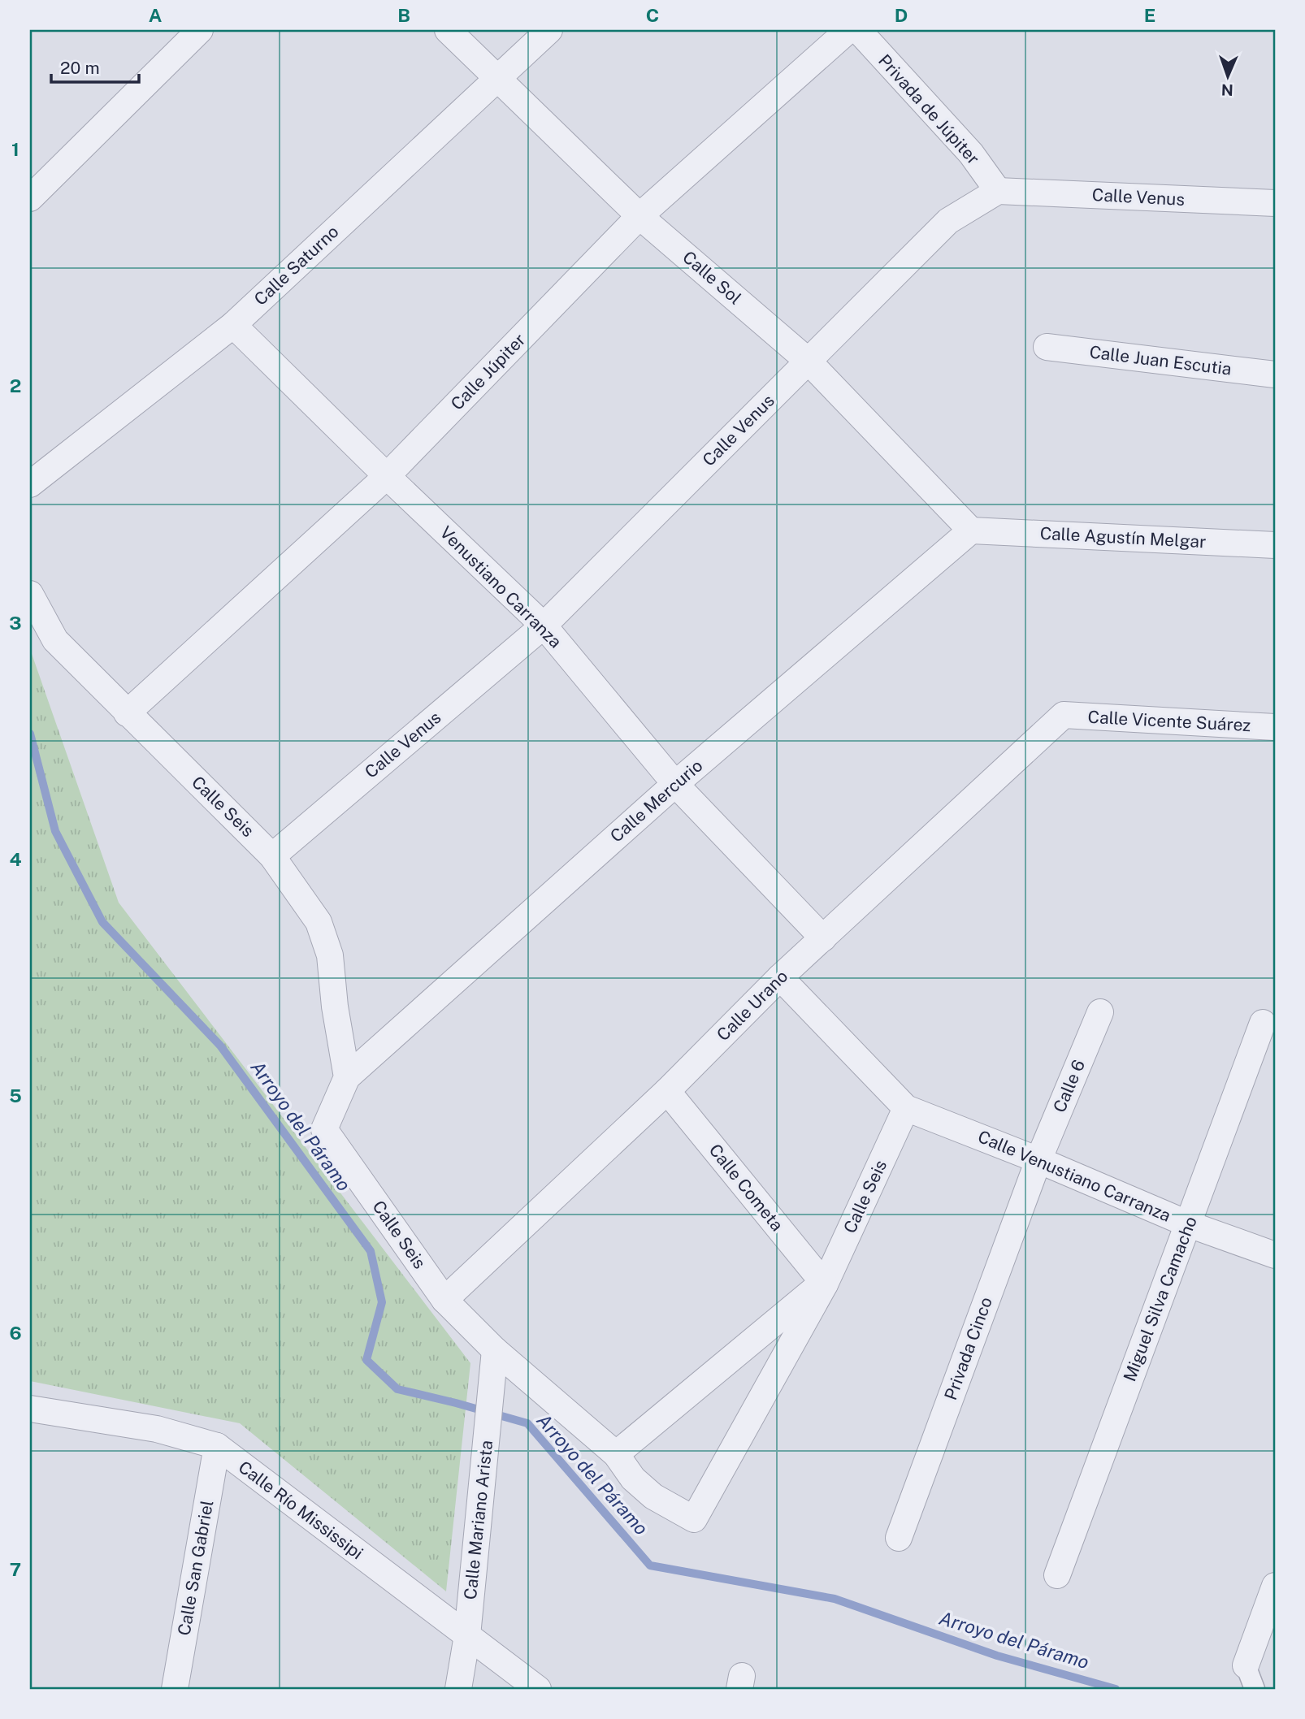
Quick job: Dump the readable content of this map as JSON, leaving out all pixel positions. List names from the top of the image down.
{
  "streets": {
    "street": [
      "Privada de Júpiter",
      "Calle Venus",
      "Calle Saturno",
      "Calle Sol",
      "Calle Juan Escutia",
      "Calle Júpiter",
      "Calle Agustín Melgar",
      "Venustiano Carranza",
      "Calle Vicente Suárez",
      "Calle Mercurio",
      "Calle Seis",
      "Calle Urano",
      "Calle 6",
      "Calle Venustiano Carranza",
      "Calle Cometa",
      "Miguel Silva Camacho",
      "Privada Cinco",
      "Calle Río Mississipi",
      "Calle Mariano Arista",
      "Calle San Gabriel"
    ]
  },
  "crossings": [
    ["Privada de Júpiter", "Calle Venus"],
    ["Calle Venus", "Calle Sol"],
    ["Calle Venus", "Venustiano Carranza"],
    ["Calle Venus", "Calle Seis"],
    ["Calle Saturno", "Calle Sol"],
    ["Calle Saturno", "Venustiano Carranza"],
    ["Calle Sol", "Calle Júpiter"],
    ["Calle Sol", "Calle Agustín Melgar"],
    ["Calle Sol", "Calle Mercurio"],
    ["Calle Júpiter", "Venustiano Carranza"],
    ["Calle Júpiter", "Calle Seis"],
    ["Calle Agustín Melgar", "Calle Mercurio"],
    ["Venustiano Carranza", "Calle Mercurio"],
    ["Venustiano Carranza", "Calle Urano"],
    ["Calle Vicente Suárez", "Calle Urano"],
    ["Calle Mercurio", "Calle Seis"],
    ["Calle Seis", "Calle Urano"],
    ["Calle Seis", "Calle Venustiano Carranza"],
    ["Calle Seis", "Calle Cometa"],
    ["Calle Seis", "Calle Mariano Arista"],
    ["Calle Urano", "Calle Cometa"],
    ["Calle 6", "Calle Venustiano Carranza"],
    ["Calle 6", "Privada Cinco"],
    ["Calle Venustiano Carranza", "Miguel Silva Camacho"],
    ["Calle Venustiano Carranza", "Privada Cinco"],
    ["Calle Río Mississipi", "Calle Mariano Arista"],
    ["Calle Río Mississipi", "Calle San Gabriel"]
  ],
  "water": ["Arroyo del Páramo"],
  "scale_bar": "20 m",
  "north": "bottom",
  "grid": {
    "columns": [
      "A",
      "B",
      "C",
      "D",
      "E"
    ],
    "rows": [
      "1",
      "2",
      "3",
      "4",
      "5",
      "6",
      "7"
    ]
  }
}
